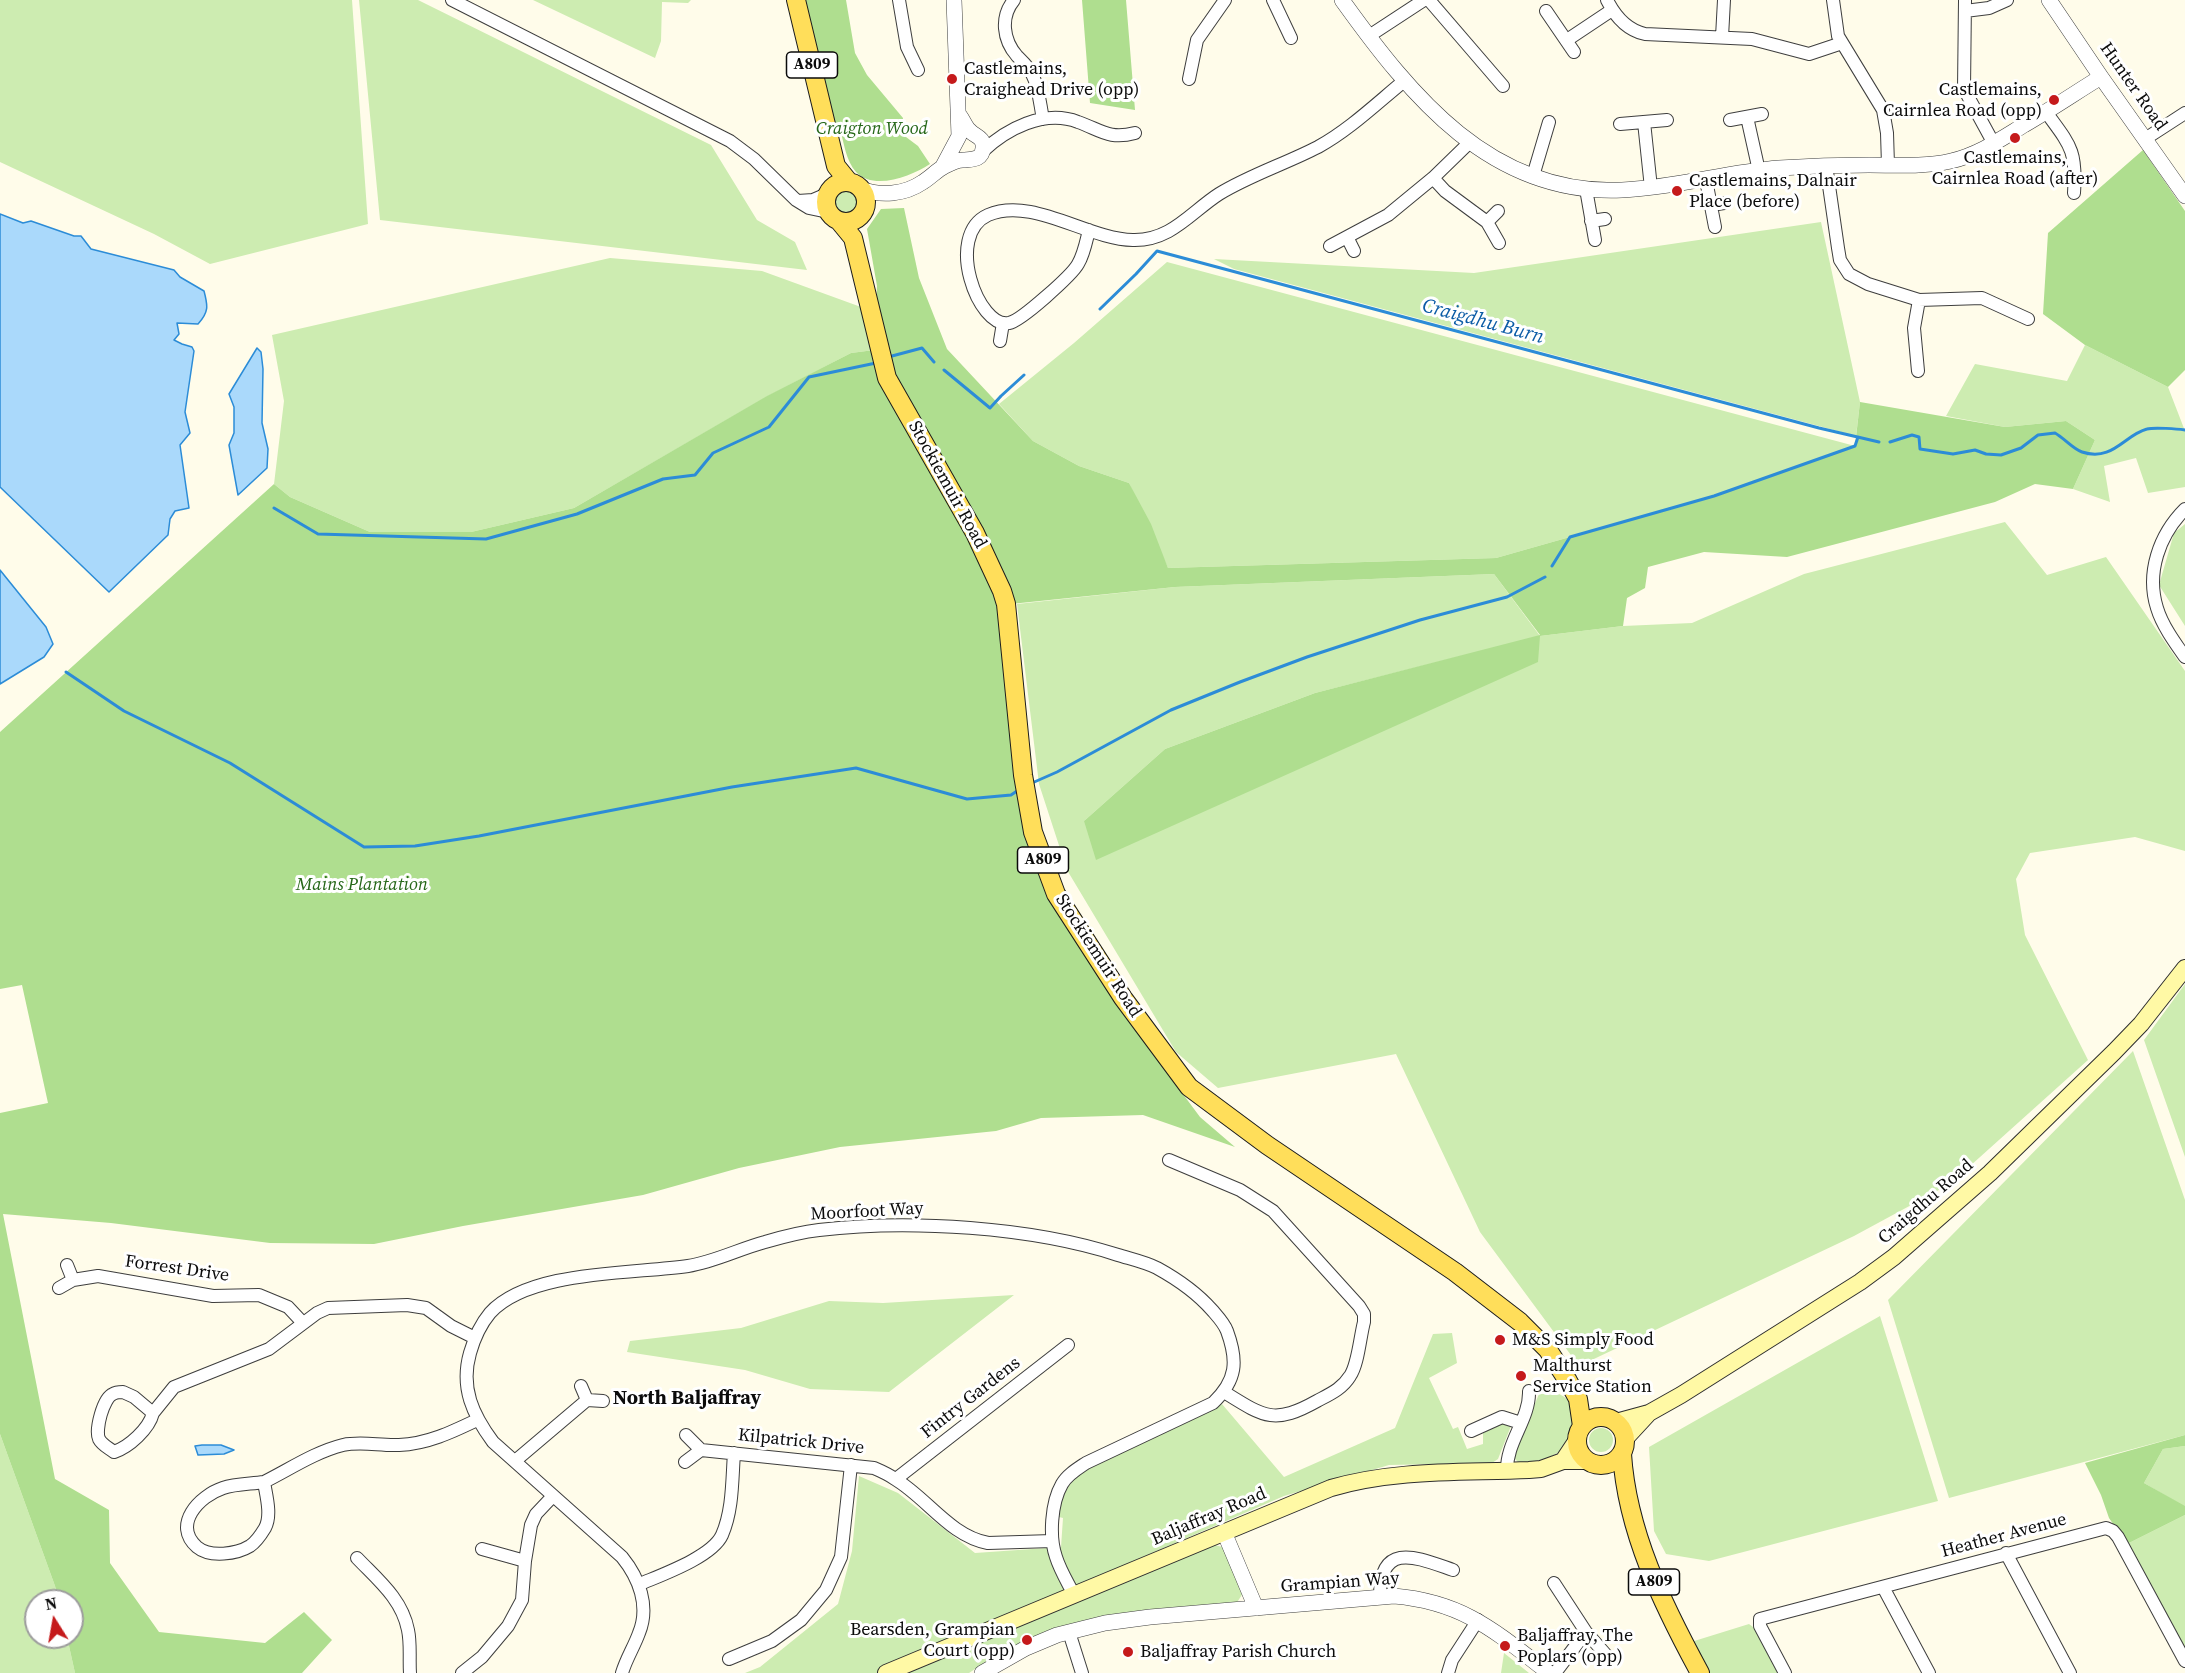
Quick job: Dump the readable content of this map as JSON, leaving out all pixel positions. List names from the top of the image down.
{
  "streets": {
    "main road": [
      "A809",
      "Stockiemuir Road",
      "Craigdhu Road",
      "Baljaffray Road"
    ],
    "street": [
      "Hunter Road",
      "Moorfoot Way",
      "Forrest Drive",
      "Fintry Gardens",
      "Kilpatrick Drive",
      "Heather Avenue",
      "Grampian Way"
    ]
  },
  "crossings": [
    ["A809", "Stockiemuir Road"],
    ["A809", "Craigdhu Road"],
    ["A809", "Baljaffray Road"],
    ["Stockiemuir Road", "Craigdhu Road"],
    ["Stockiemuir Road", "Baljaffray Road"],
    ["Craigdhu Road", "Baljaffray Road"],
    ["Fintry Gardens", "Kilpatrick Drive"]
  ],
  "districts": ["North Baljaffray"],
  "water": ["Craigdhu Burn"],
  "parks": ["Craigton Wood", "Mains Plantation"],
  "places": [
    "Castlemains, Craighead Drive (opp)",
    "Castlemains, Cairnlea Road (opp)",
    "Castlemains, Cairnlea Road (after)",
    "Castlemains, Dalnair Place (before)",
    "M&S Simply Food",
    "Malthurst Service Station",
    "Bearsden, Grampian Court (opp)",
    "Baljaffray, The Poplars (opp)",
    "Baljaffray Parish Church"
  ],
  "north": "top"
}
